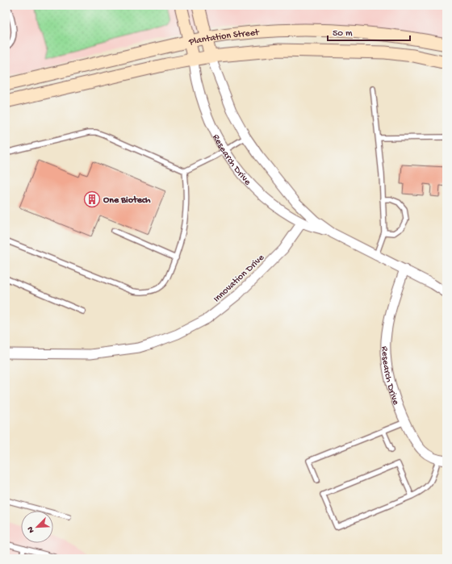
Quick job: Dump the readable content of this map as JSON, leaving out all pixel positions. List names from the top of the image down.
{
  "streets": {
    "main road": ["Plantation Street", "Research Drive"],
    "street": ["Innovation Drive"]
  },
  "crossings": [
    ["Plantation Street", "Research Drive"],
    ["Research Drive", "Innovation Drive"]
  ],
  "places": {
    "building": ["One Biotech"]
  },
  "scale_bar": "50 m",
  "north": "bottom left"
}
